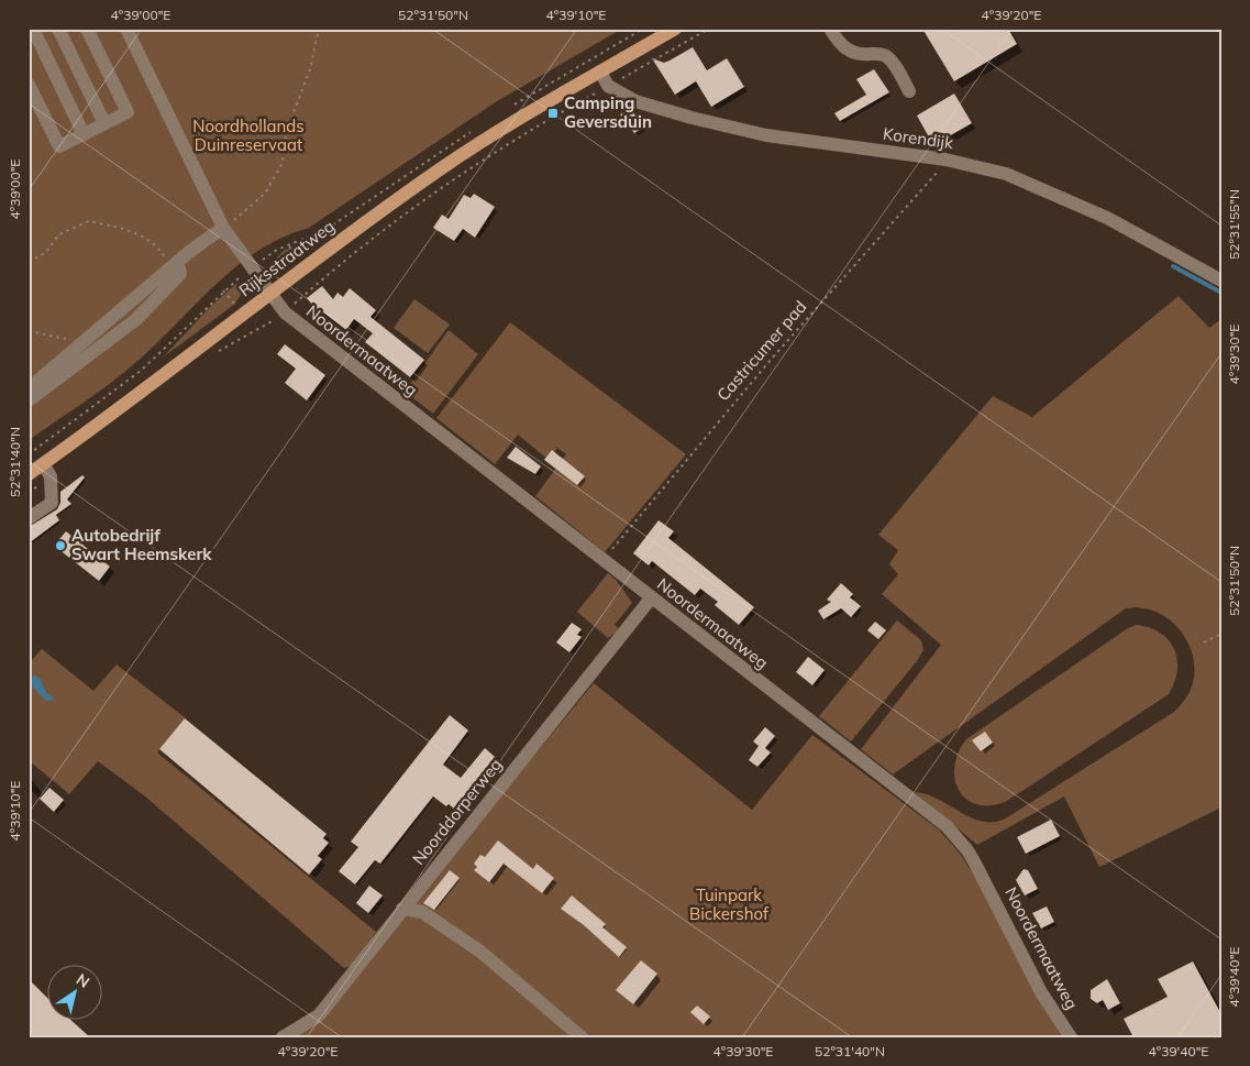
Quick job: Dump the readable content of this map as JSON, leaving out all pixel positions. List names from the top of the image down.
{
  "streets": {
    "main road": ["Rijksstraatweg"],
    "street": ["Korendijk", "Noordermaatweg", "Noorddorperweg"],
    "path": ["Castricumer pad"]
  },
  "crossings": [
    ["Korendijk", "Rijksstraatweg"],
    ["Korendijk", "Castricumer pad"],
    ["Rijksstraatweg", "Noordermaatweg"],
    ["Noordermaatweg", "Castricumer pad"],
    ["Noordermaatweg", "Noorddorperweg"]
  ],
  "parks": ["Noordhollands Duinreservaat", "Tuinpark Bickershof"],
  "places": {
    "transit": ["Camping Geversduin"],
    "other": ["Autobedrijf Swart Heemskerk"]
  },
  "north": "top right",
  "coordinates": [
    "4°39'00\"E",
    "52°31'50\"N",
    "4°39'10\"E",
    "4°39'20\"E",
    "52°31'55\"N",
    "4°39'30\"E",
    "52°31'40\"N",
    "4°39'40\"E"
  ]
}
